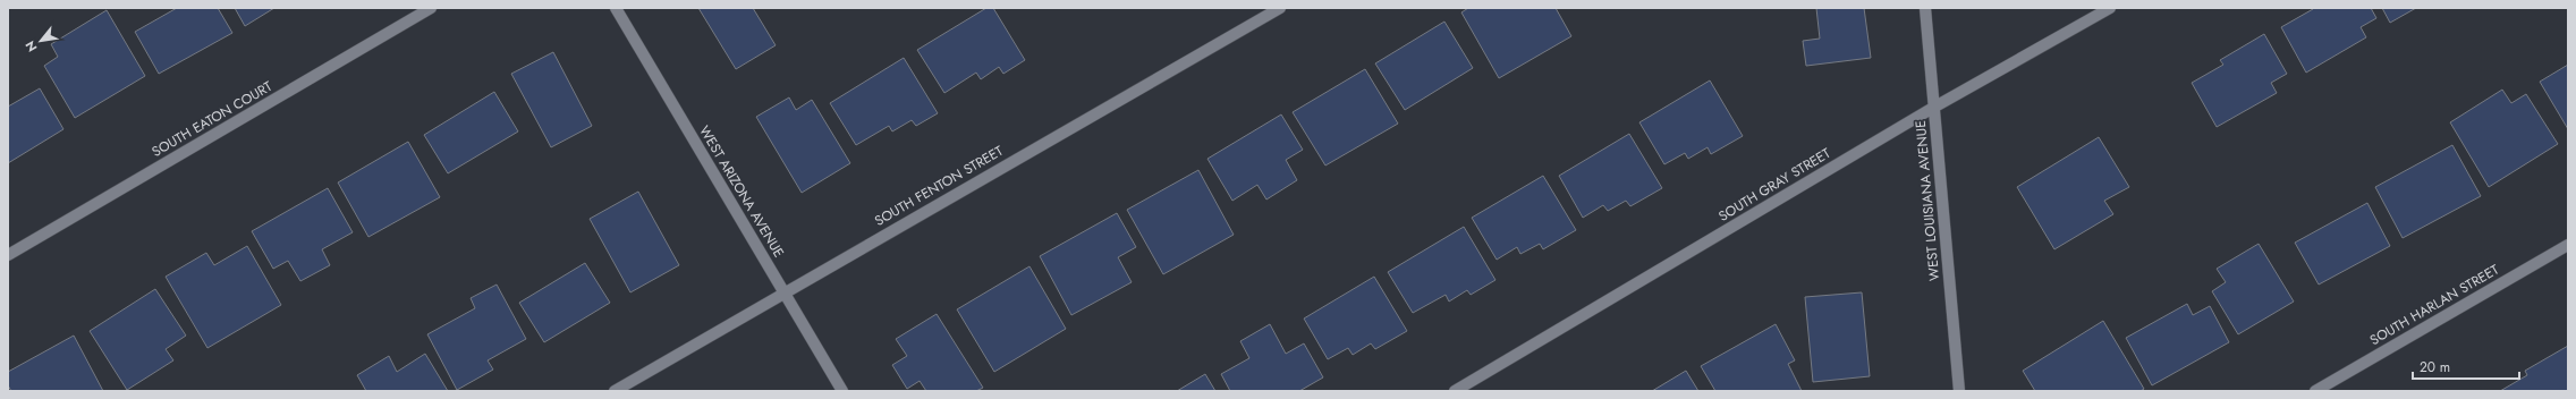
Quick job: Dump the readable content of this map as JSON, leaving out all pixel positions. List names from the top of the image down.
{
  "streets": {
    "street": [
      "SOUTH EATON COURT",
      "SOUTH GRAY STREET",
      "SOUTH FENTON STREET",
      "WEST ARIZONA AVENUE",
      "WEST LOUISIANA AVENUE",
      "SOUTH HARLAN STREET"
    ]
  },
  "crossings": [
    ["SOUTH GRAY STREET", "WEST LOUISIANA AVENUE"],
    ["SOUTH FENTON STREET", "WEST ARIZONA AVENUE"]
  ],
  "scale_bar": "20 m",
  "north": "bottom left"
}
